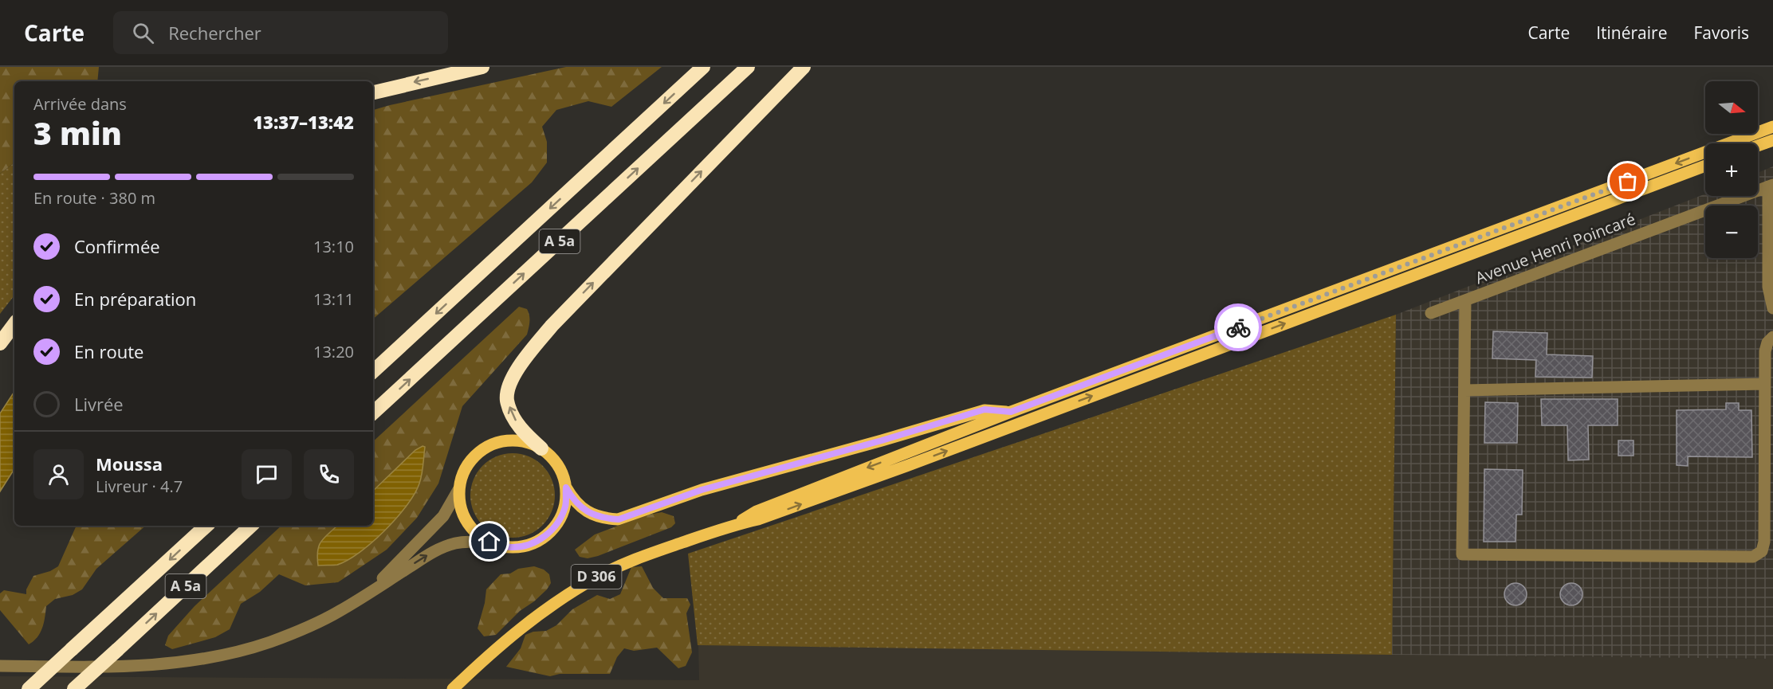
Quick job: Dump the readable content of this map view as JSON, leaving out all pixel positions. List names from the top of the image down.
{
  "streets": {
    "highway": ["A 5a"],
    "main road": ["D 306"],
    "street": ["Avenue Henri Poincaré"]
  },
  "north": "right",
  "page": {
    "header": "Carte",
    "search": "Rechercher",
    "nav": ["Carte", "Itinéraire", "Favoris"],
    "map_buttons": ["+", "−"],
    "heading": ["3 min", "Arrivée dans", "13:37–13:42"],
    "panel": ["Moussa", "Livreur · 4.7"],
    "bar": "En route · 380 m",
    "list": [
      ["Confirmée", "13:10"],
      ["En préparation", "13:11"],
      ["En route", "13:20"],
      "Livrée"
    ]
  }
}
